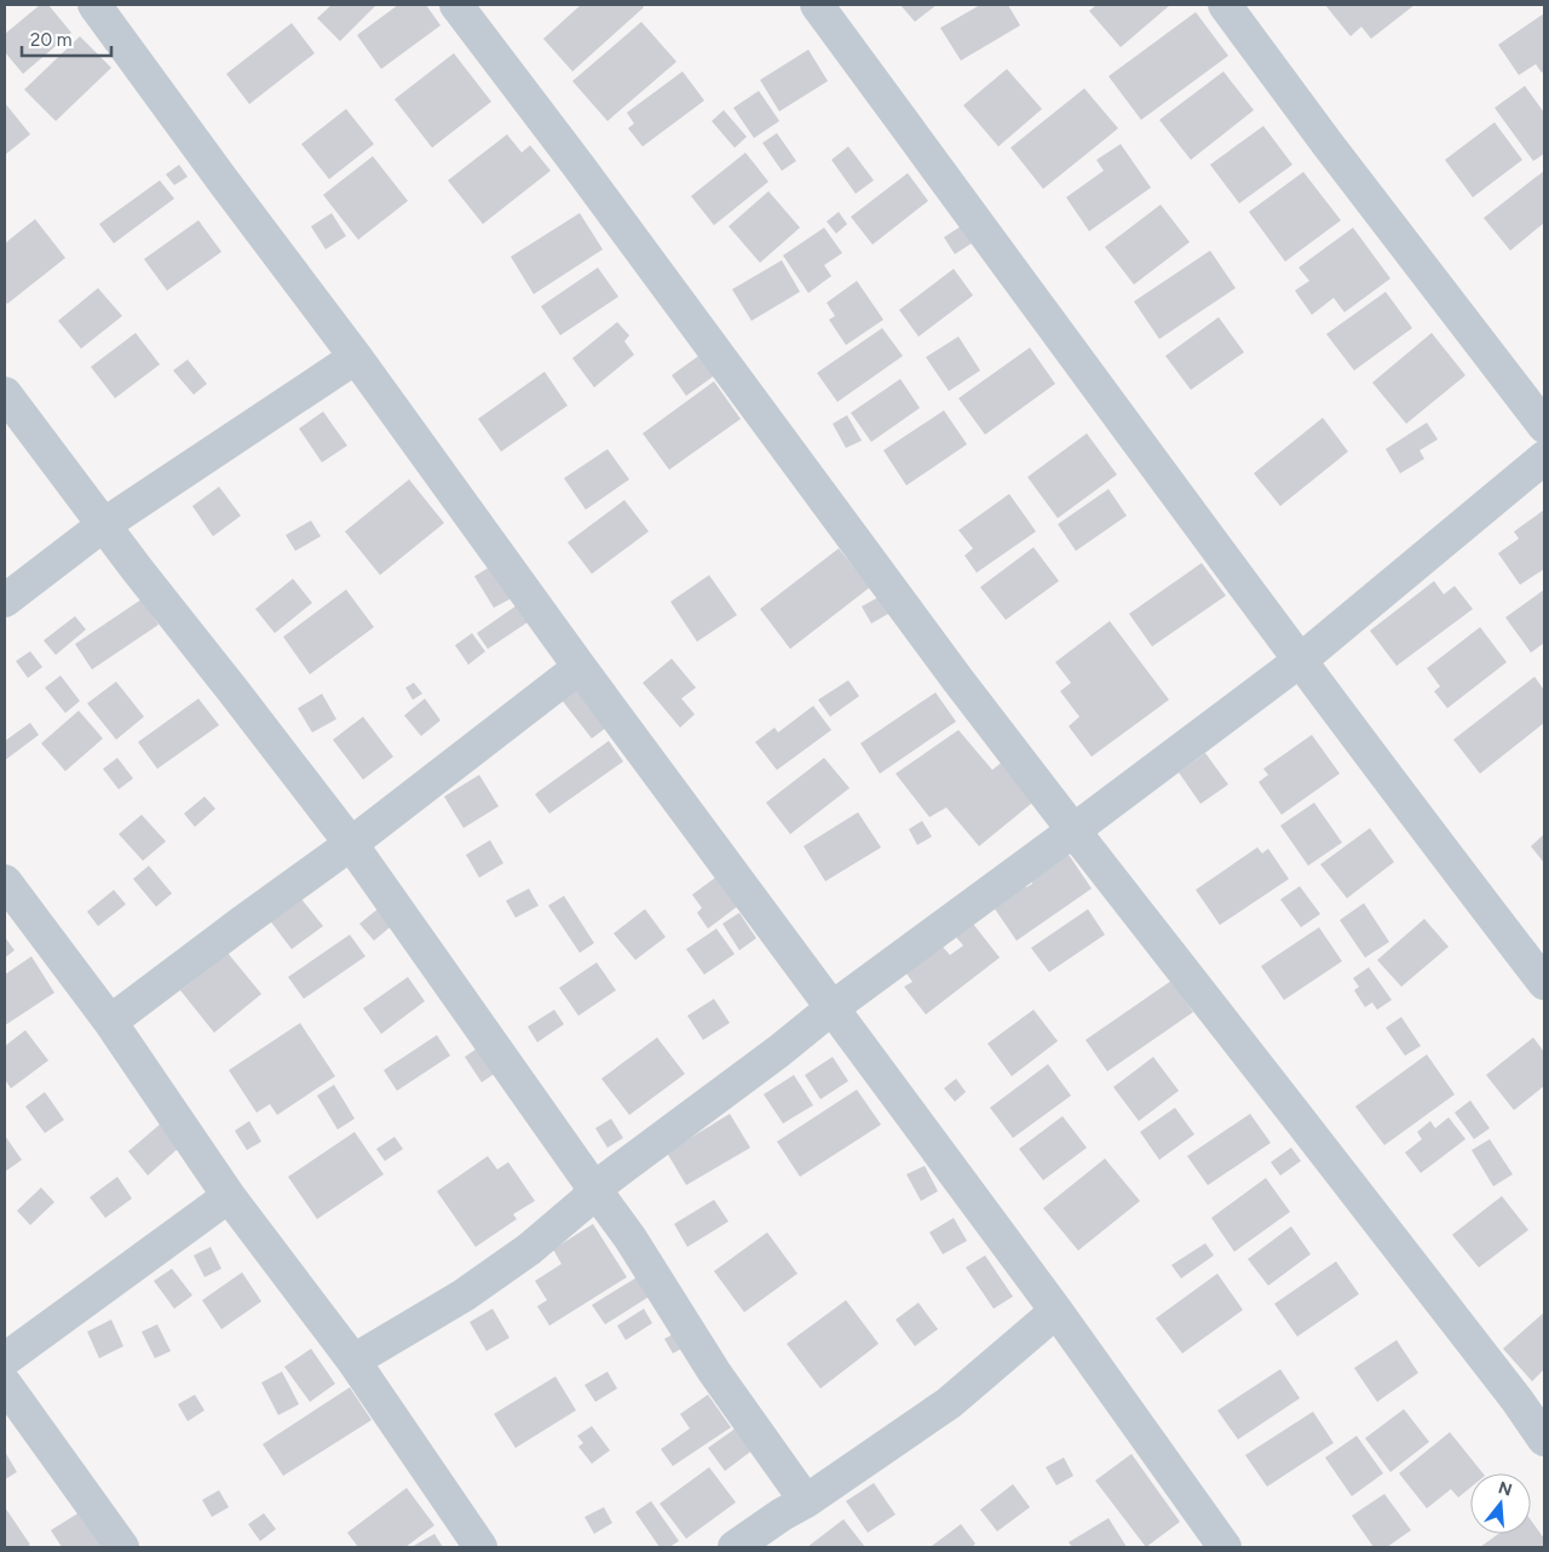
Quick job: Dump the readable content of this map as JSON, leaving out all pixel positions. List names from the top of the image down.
{
  "scale_bar": "20 m",
  "north": "top"
}
